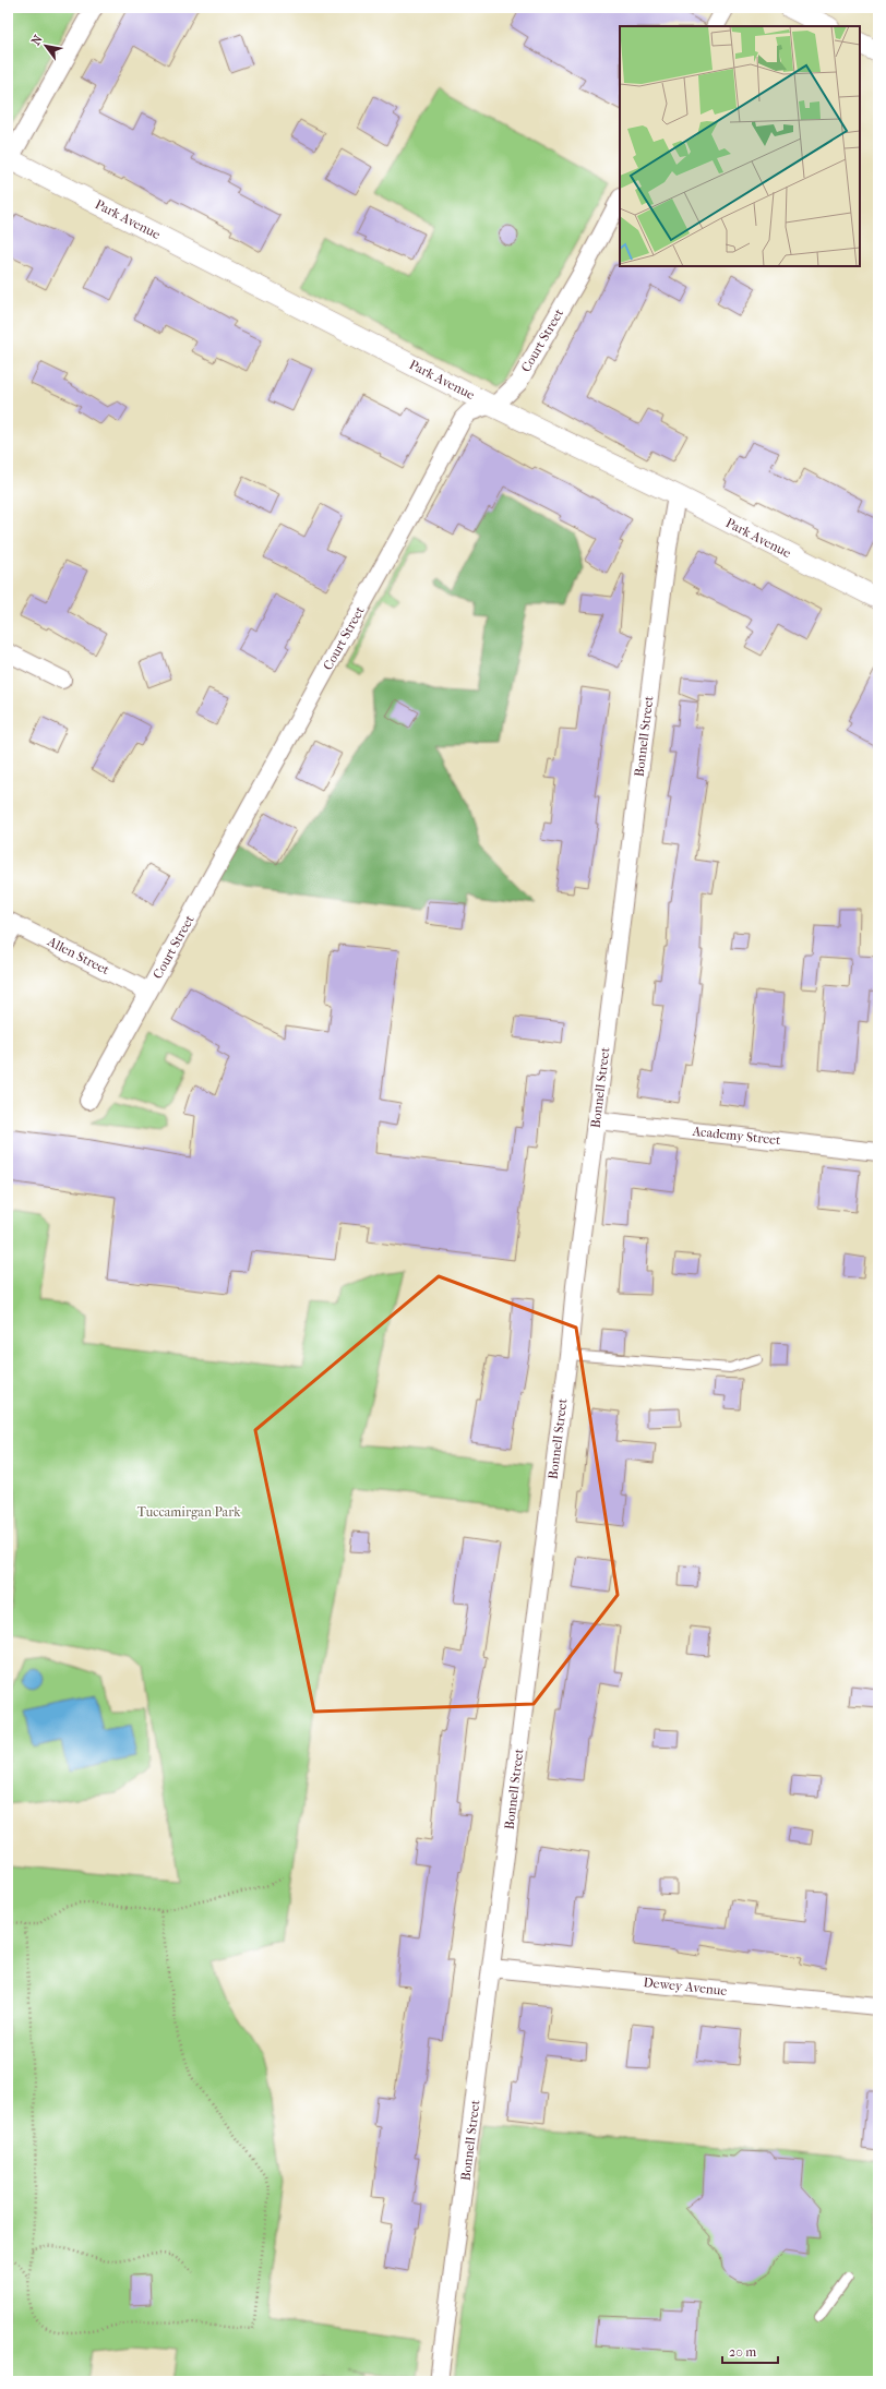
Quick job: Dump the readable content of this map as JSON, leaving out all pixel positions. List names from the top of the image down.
{
  "streets": {
    "street": [
      "Park Avenue",
      "Court Street",
      "Bonnell Street",
      "Allen Street",
      "Academy Street",
      "Dewey Avenue"
    ]
  },
  "crossings": [
    ["Park Avenue", "Court Street"],
    ["Park Avenue", "Bonnell Street"],
    ["Court Street", "Allen Street"],
    ["Bonnell Street", "Academy Street"],
    ["Bonnell Street", "Dewey Avenue"]
  ],
  "parks": ["Tuccamirgan Park"],
  "scale_bar": "20 m",
  "north": "top left"
}
